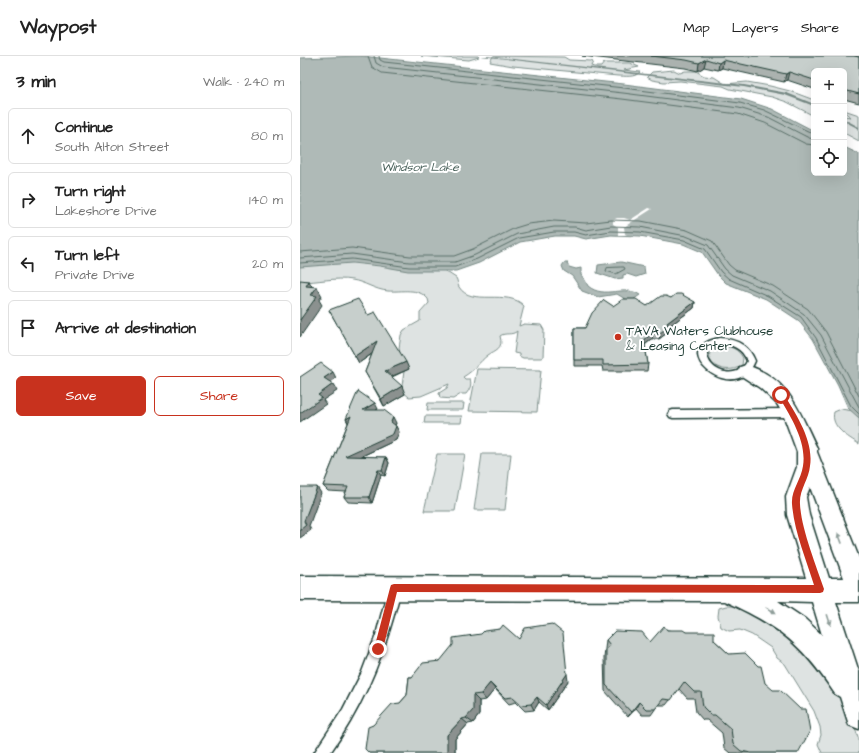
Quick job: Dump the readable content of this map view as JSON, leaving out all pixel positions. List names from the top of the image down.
{
  "water": ["Windsor Lake"],
  "places": ["TAVA Waters Clubhouse & Leasing Center"],
  "page": {
    "header": "Waypost",
    "nav": ["Map", "Layers", "Share"],
    "heading": ["3 min", "Walk · 240 m"],
    "map_buttons": ["+", "−"],
    "list": [
      ["Continue", "South Alton Street", "80 m"],
      ["Turn right", "Lakeshore Drive", "140 m"],
      ["Turn left", "Private Drive", "20 m"],
      "Arrive at destination"
    ],
    "buttons": ["Save", "Share"]
  }
}
